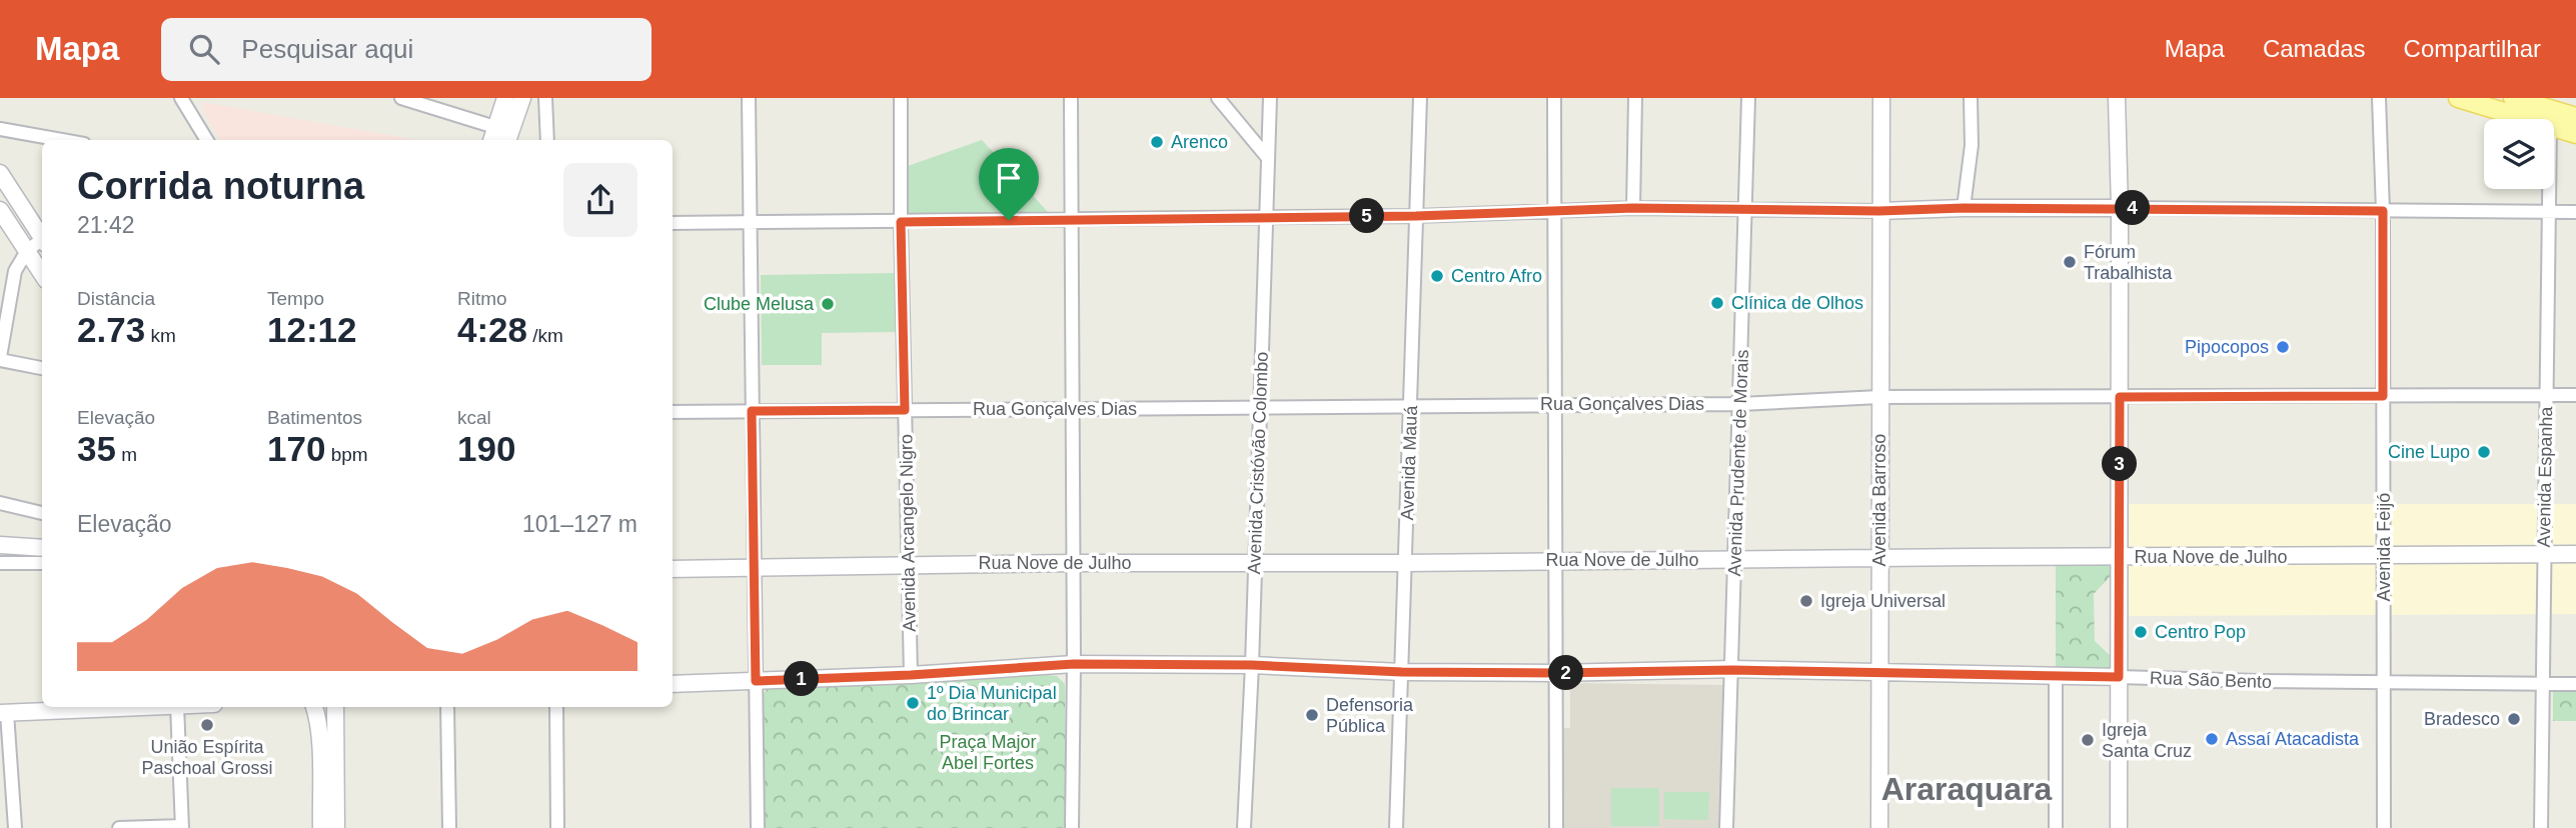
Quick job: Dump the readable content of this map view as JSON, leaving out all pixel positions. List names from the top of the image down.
{
  "streets": {
    "street": [
      "Rua Gonçalves Dias",
      "Avenida Cristóvão Colombo",
      "Avenida Mauá",
      "Avenida Prudente de Morais",
      "Avenida Espanha",
      "Avenida Barroso",
      "Avenida Arcangelo Nigro",
      "Avenida Feijó",
      "Rua Nove de Julho",
      "Rua São Bento"
    ]
  },
  "crossings": [
    ["Rua Gonçalves Dias", "Avenida Cristóvão Colombo"],
    ["Rua Gonçalves Dias", "Avenida Mauá"],
    ["Rua Gonçalves Dias", "Avenida Prudente de Morais"],
    ["Rua Gonçalves Dias", "Avenida Espanha"],
    ["Rua Gonçalves Dias", "Avenida Barroso"],
    ["Rua Gonçalves Dias", "Avenida Arcangelo Nigro"],
    ["Rua Gonçalves Dias", "Avenida Feijó"],
    ["Avenida Cristóvão Colombo", "Rua Nove de Julho"],
    ["Avenida Cristóvão Colombo", "Rua São Bento"],
    ["Avenida Mauá", "Rua Nove de Julho"],
    ["Avenida Mauá", "Rua São Bento"],
    ["Avenida Prudente de Morais", "Rua Nove de Julho"],
    ["Avenida Prudente de Morais", "Rua São Bento"],
    ["Avenida Espanha", "Rua Nove de Julho"],
    ["Avenida Espanha", "Rua São Bento"],
    ["Avenida Barroso", "Rua Nove de Julho"],
    ["Avenida Barroso", "Rua São Bento"],
    ["Avenida Arcangelo Nigro", "Rua Nove de Julho"],
    ["Avenida Arcangelo Nigro", "Rua São Bento"],
    ["Avenida Feijó", "Rua Nove de Julho"],
    ["Avenida Feijó", "Rua São Bento"]
  ],
  "districts": ["Araraquara"],
  "parks": ["Praça Major Abel Fortes"],
  "places": [
    "Arenco",
    "Fórum Trabalhista",
    "Centro Afro",
    "Clínica de Olhos",
    "Clube Melusa",
    "Pipocopos",
    "Cine Lupo",
    "Igreja Universal",
    "Centro Pop",
    "1º Dia Municipal do Brincar",
    "Defensoria Pública",
    "Bradesco",
    "União Espírita Paschoal Grossi",
    "Assaí Atacadista",
    "Igreja Santa Cruz"
  ],
  "page": {
    "header": "Mapa",
    "search": "Pesquisar aqui",
    "nav": ["Mapa", "Camadas", "Compartilhar"],
    "heading": ["Corrida noturna", "21:42"],
    "pins": [
      "4",
      "5",
      "3",
      "2",
      "1"
    ],
    "stats": [
      ["Distância", "2.73 km"],
      ["Tempo", "12:12"],
      ["Ritmo", "4:28 /km"],
      ["Elevação", "35 m"],
      ["Batimentos", "170 bpm"],
      ["kcal", "190"]
    ],
    "chart": ["Elevação", "101–127 m"]
  }
}
